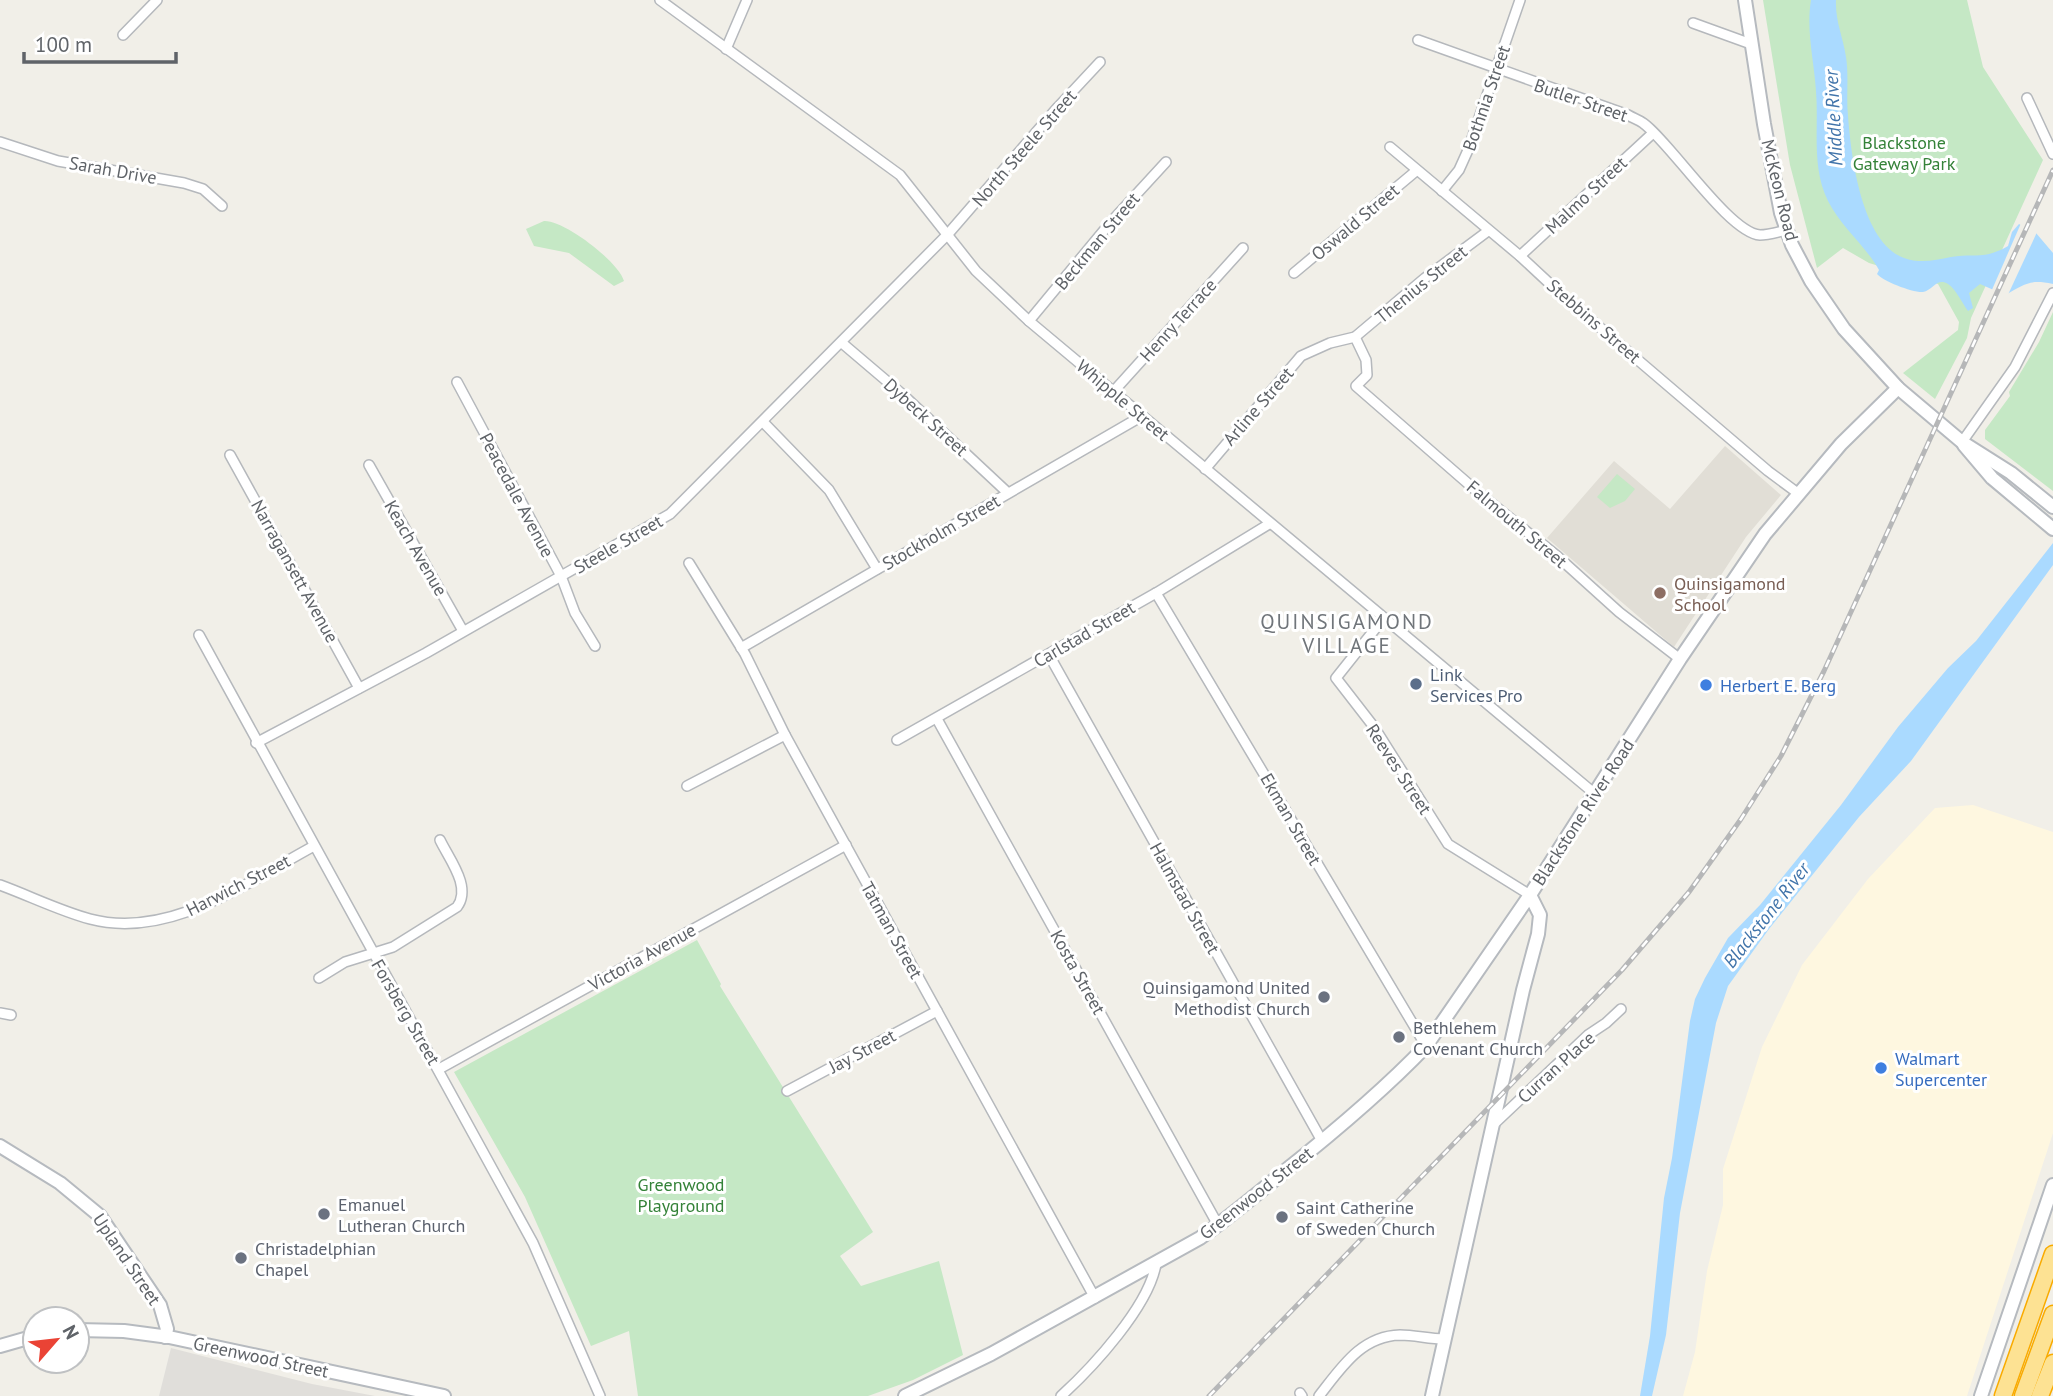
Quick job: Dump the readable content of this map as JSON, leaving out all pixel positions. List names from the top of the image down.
{
  "streets": {
    "main road": [
      "McKeon Road",
      "Blackstone River Road",
      "Greenwood Street",
      "Upland Street"
    ],
    "street": [
      "Bothnia Street",
      "Butler Street",
      "North Steele Street",
      "Sarah Drive",
      "Malmo Street",
      "Oswald Street",
      "Beckman Street",
      "Thenius Street",
      "Henry Terrace",
      "Stebbins Street",
      "Whipple Street",
      "Arline Street",
      "Dybeck Street",
      "Peacedale Avenue",
      "Falmouth Street",
      "Stockholm Street",
      "Steele Street",
      "Keach Avenue",
      "Narragansett Avenue",
      "Carlstad Street",
      "Reeves Street",
      "Ekman Street",
      "Harwich Street",
      "Halmstad Street",
      "Tatman Street",
      "Victoria Avenue",
      "Kosta Street",
      "Forsberg Street",
      "Jay Street",
      "Curran Place"
    ]
  },
  "crossings": [
    ["Bothnia Street", "Butler Street"],
    ["Bothnia Street", "Stebbins Street"],
    ["Butler Street", "McKeon Road"],
    ["Butler Street", "Malmo Street"],
    ["North Steele Street", "Whipple Street"],
    ["North Steele Street", "Steele Street"],
    ["McKeon Road", "Blackstone River Road"],
    ["Malmo Street", "Stebbins Street"],
    ["Oswald Street", "Stebbins Street"],
    ["Beckman Street", "Whipple Street"],
    ["Thenius Street", "Stebbins Street"],
    ["Thenius Street", "Arline Street"],
    ["Thenius Street", "Falmouth Street"],
    ["Henry Terrace", "Whipple Street"],
    ["Stebbins Street", "Blackstone River Road"],
    ["Whipple Street", "Arline Street"],
    ["Whipple Street", "Stockholm Street"],
    ["Whipple Street", "Steele Street"],
    ["Whipple Street", "Carlstad Street"],
    ["Whipple Street", "Reeves Street"],
    ["Whipple Street", "Blackstone River Road"],
    ["Arline Street", "Falmouth Street"],
    ["Dybeck Street", "Stockholm Street"],
    ["Dybeck Street", "Steele Street"],
    ["Peacedale Avenue", "Steele Street"],
    ["Falmouth Street", "Blackstone River Road"],
    ["Stockholm Street", "Tatman Street"],
    ["Steele Street", "Keach Avenue"],
    ["Steele Street", "Narragansett Avenue"],
    ["Steele Street", "Forsberg Street"],
    ["Carlstad Street", "Ekman Street"],
    ["Carlstad Street", "Halmstad Street"],
    ["Carlstad Street", "Kosta Street"],
    ["Reeves Street", "Blackstone River Road"],
    ["Reeves Street", "Greenwood Street"],
    ["Blackstone River Road", "Curran Place"],
    ["Blackstone River Road", "Greenwood Street"],
    ["Ekman Street", "Greenwood Street"],
    ["Harwich Street", "Forsberg Street"],
    ["Halmstad Street", "Greenwood Street"],
    ["Tatman Street", "Victoria Avenue"],
    ["Tatman Street", "Jay Street"],
    ["Tatman Street", "Greenwood Street"],
    ["Victoria Avenue", "Forsberg Street"],
    ["Kosta Street", "Greenwood Street"],
    ["Greenwood Street", "Upland Street"]
  ],
  "districts": ["QUINSIGAMOND VILLAGE"],
  "water": ["Middle River", "Blackstone River"],
  "parks": ["Blackstone Gateway Park", "Greenwood Playground"],
  "places": [
    "Quinsigamond School",
    "Link Services Pro",
    "Herbert E. Berg",
    "Quinsigamond United Methodist Church",
    "Bethlehem Covenant Church",
    "Walmart Supercenter",
    "Emanuel Lutheran Church",
    "Saint Catherine of Sweden Church",
    "Christadelphian Chapel"
  ],
  "scale_bar": "100 m",
  "north": "top right"
}
